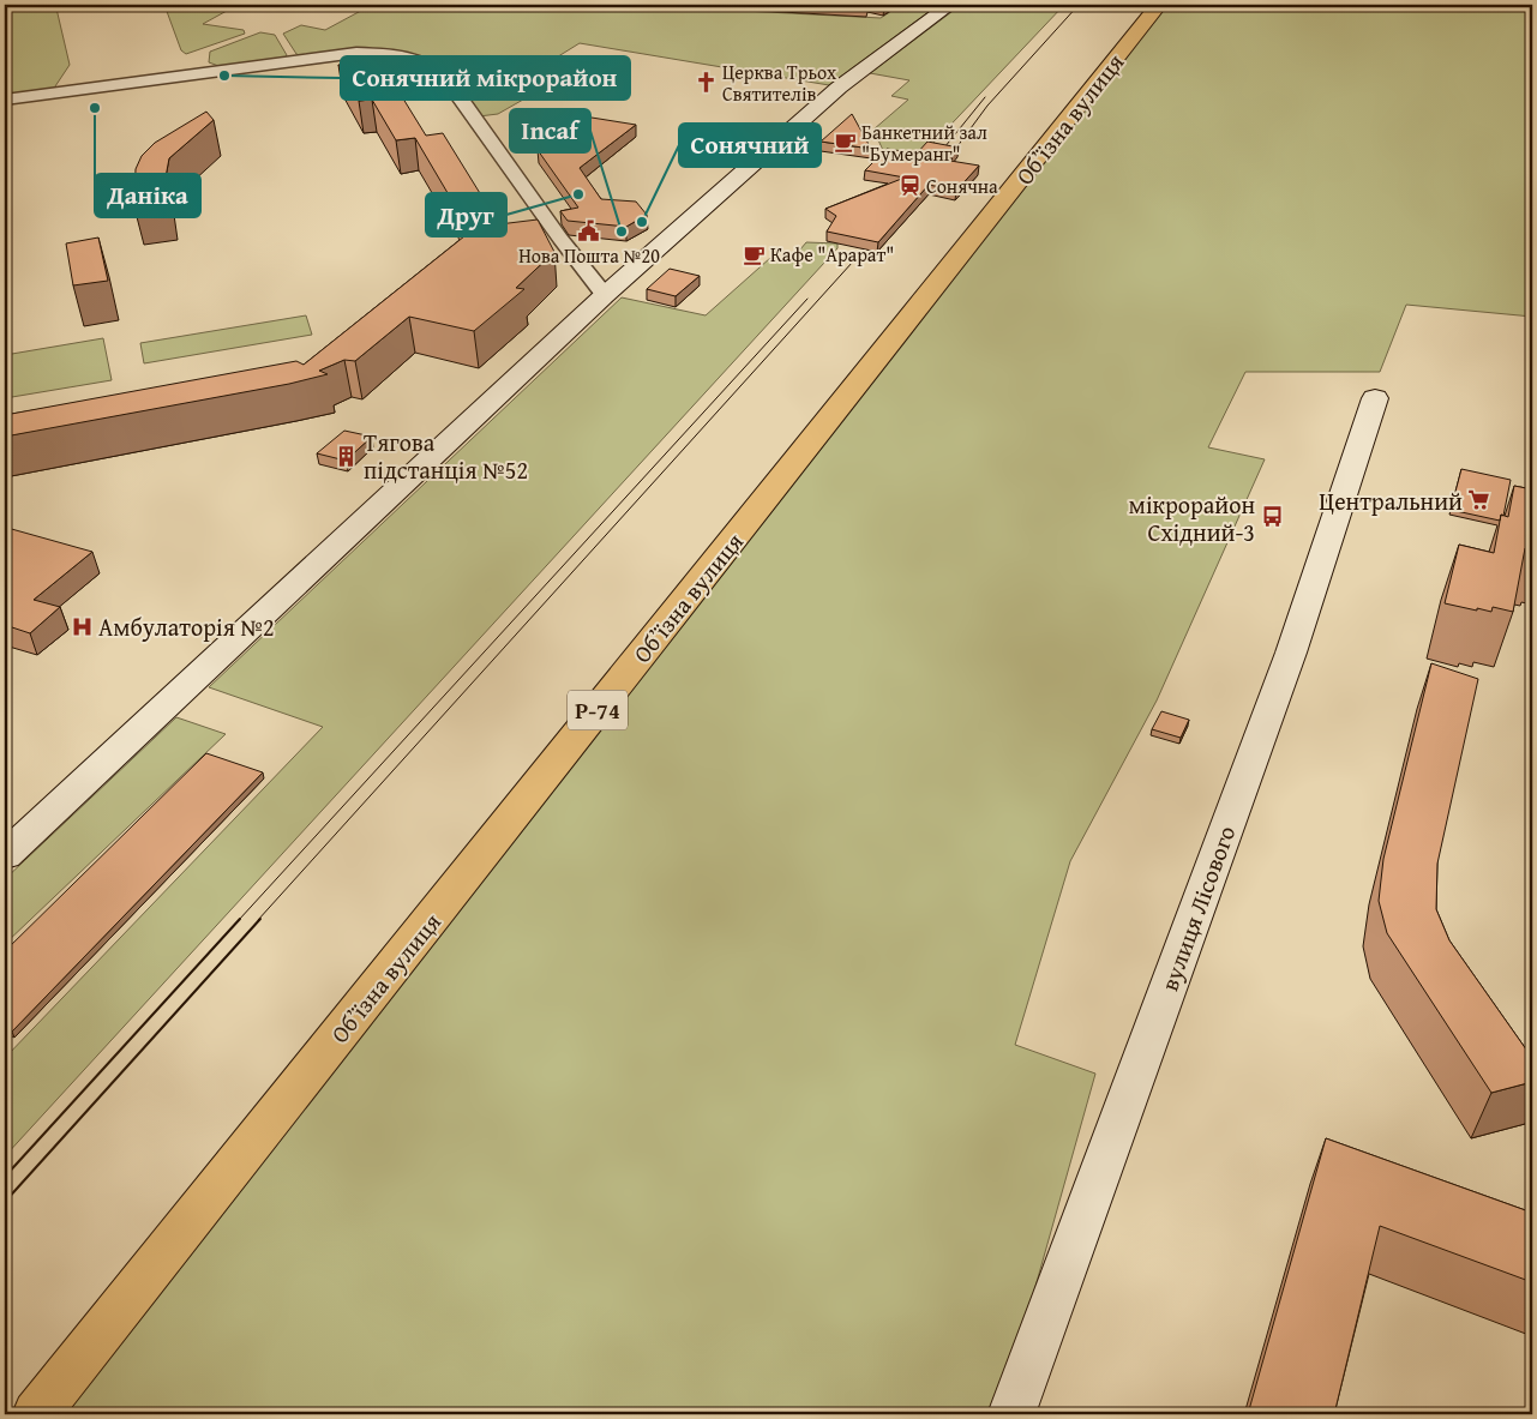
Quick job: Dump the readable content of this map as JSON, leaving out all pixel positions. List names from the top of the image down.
{
  "streets": {
    "main road": ["Обʼїзна вулиця", "Р-74"],
    "street": ["вулиця Лісового"]
  },
  "places": {
    "other": [
      "Сонячний мікрорайон",
      "Даніка",
      "Друг",
      "Сонячний",
      "Incaf"
    ],
    "church": ["Церква Трьох Святителів"],
    "cafe": ["Банкетний зал \"Бумеранг\"", "Кафе \"Арарат\""],
    "station": ["Сонячна"],
    "public building": ["Нова Пошта №20"],
    "building": ["Тягова підстанція №52"],
    "supermarket": ["Центральний"],
    "bus stop": ["мікрорайон Східний-3"],
    "hospital": ["Амбулаторія №2"]
  }
}
